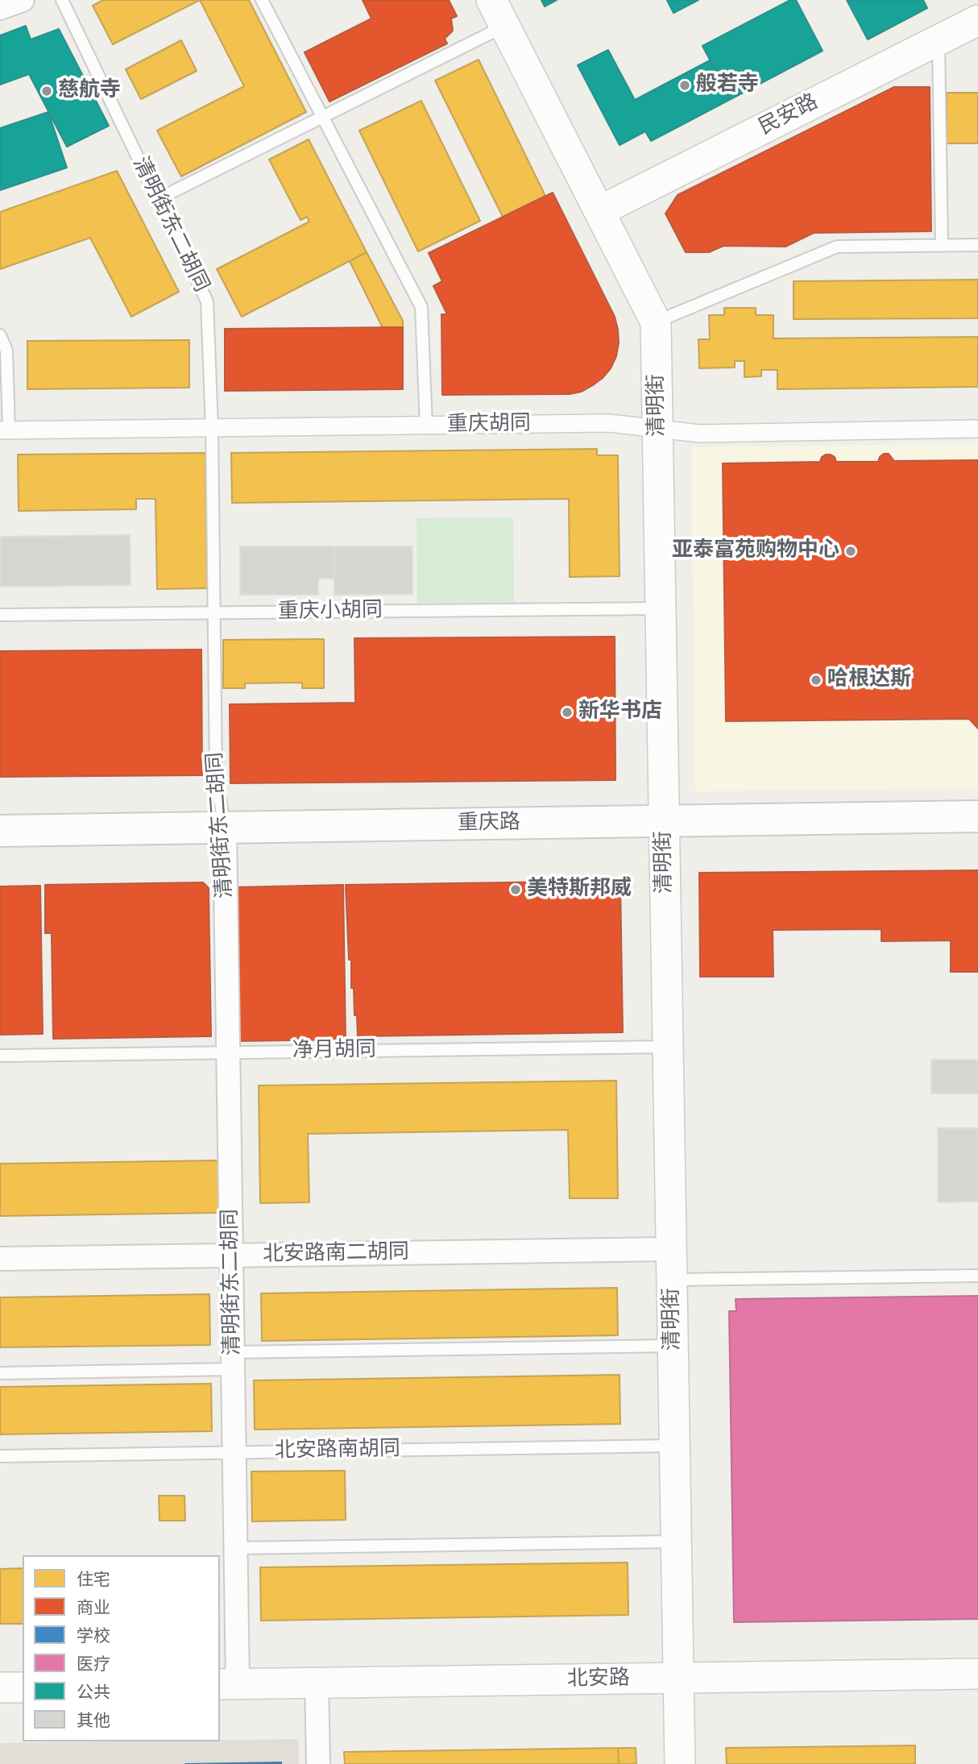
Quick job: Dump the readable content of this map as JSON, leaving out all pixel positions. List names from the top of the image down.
{
  "streets": {
    "main road": ["重庆路"],
    "street": [
      "民安路",
      "清明街东二胡同",
      "清明街",
      "重庆胡同",
      "北安路南二胡同",
      "北安路"
    ],
    "lane": ["重庆小胡同", "净月胡同", "北安路南胡同"]
  },
  "crossings": [
    ["民安路", "清明街"],
    ["清明街东二胡同", "重庆胡同"],
    ["清明街东二胡同", "重庆小胡同"],
    ["清明街东二胡同", "重庆路"],
    ["清明街东二胡同", "净月胡同"],
    ["清明街东二胡同", "北安路南二胡同"],
    ["清明街东二胡同", "北安路南胡同"],
    ["清明街东二胡同", "北安路"],
    ["清明街", "重庆胡同"],
    ["清明街", "重庆小胡同"],
    ["清明街", "重庆路"],
    ["清明街", "净月胡同"],
    ["清明街", "北安路南二胡同"],
    ["清明街", "北安路南胡同"],
    ["清明街", "北安路"]
  ],
  "places": [
    "般若寺",
    "慈航寺",
    "亚泰富苑购物中心",
    "哈根达斯",
    "新华书店",
    "美特斯邦威"
  ],
  "legend": [
    "住宅",
    "商业",
    "学校",
    "医疗",
    "公共",
    "其他"
  ]
}
